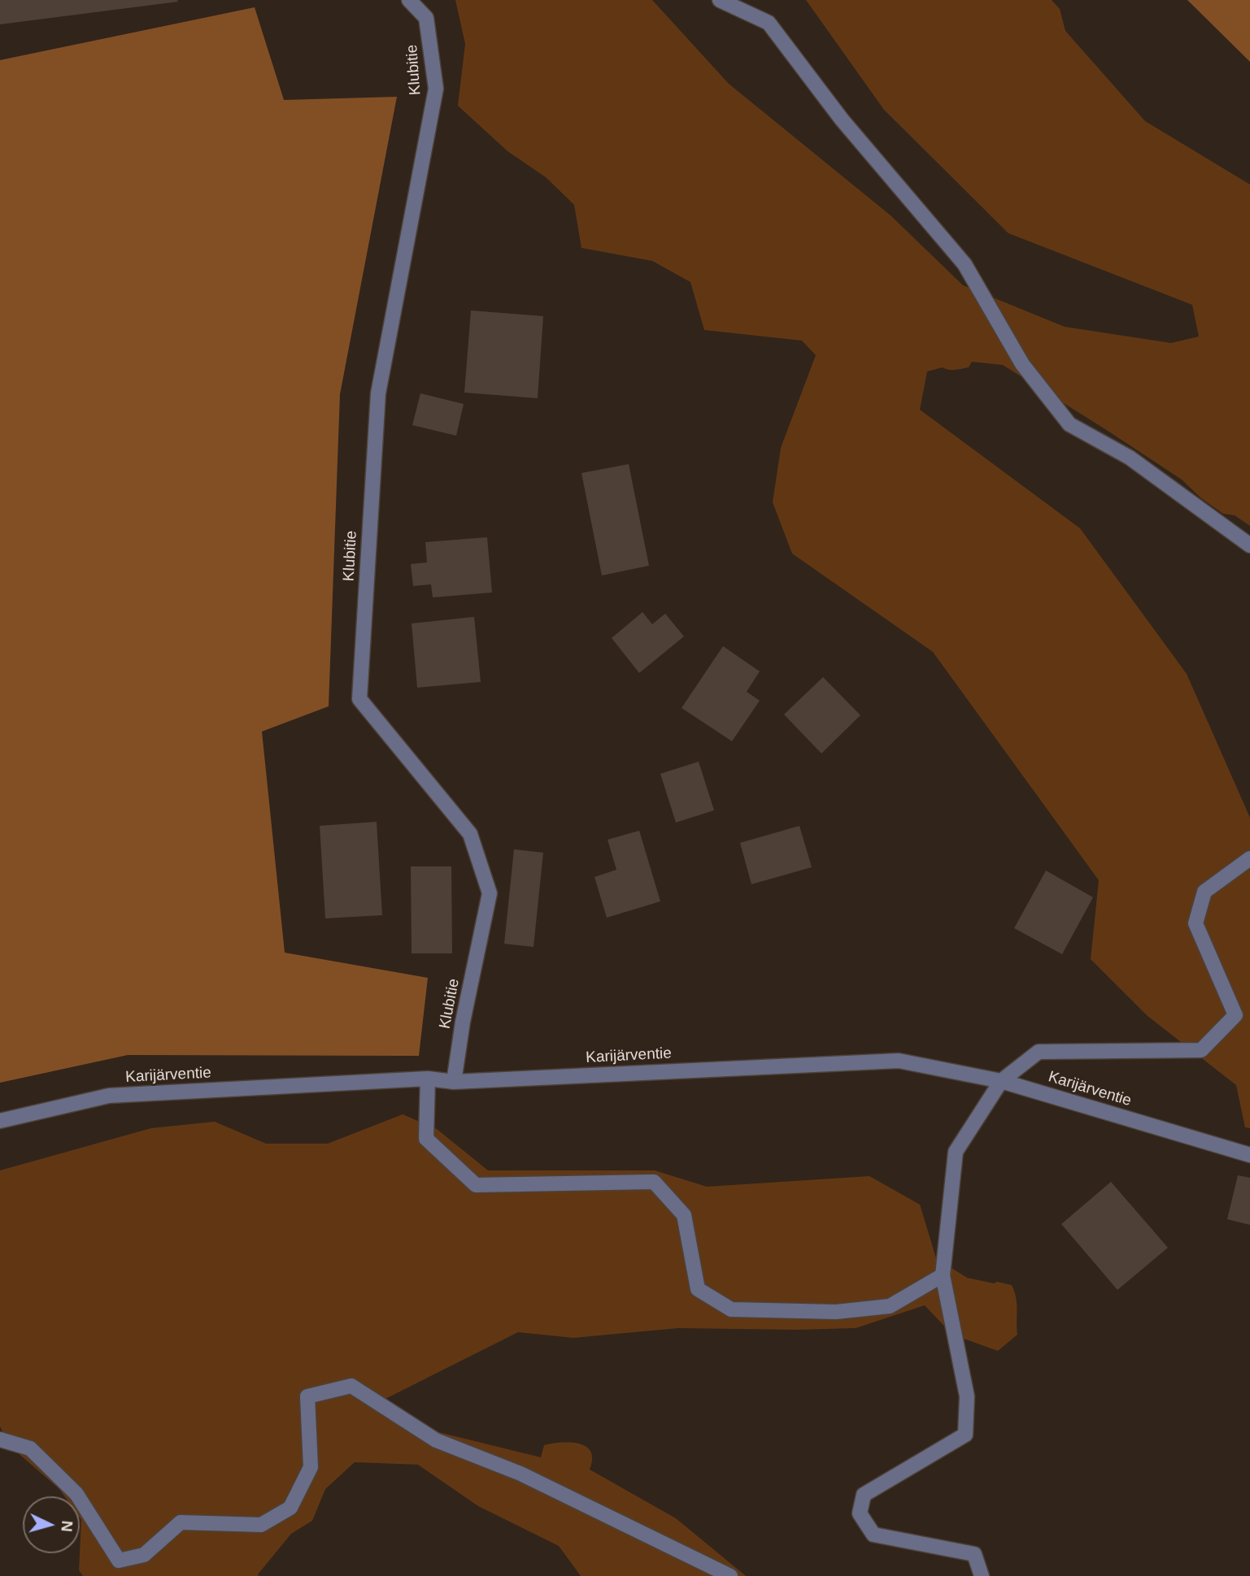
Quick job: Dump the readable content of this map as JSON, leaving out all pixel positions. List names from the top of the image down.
{
  "streets": {
    "street": ["Klubitie", "Karijärventie"]
  },
  "crossings": [
    ["Klubitie", "Karijärventie"]
  ],
  "north": "right"
}
